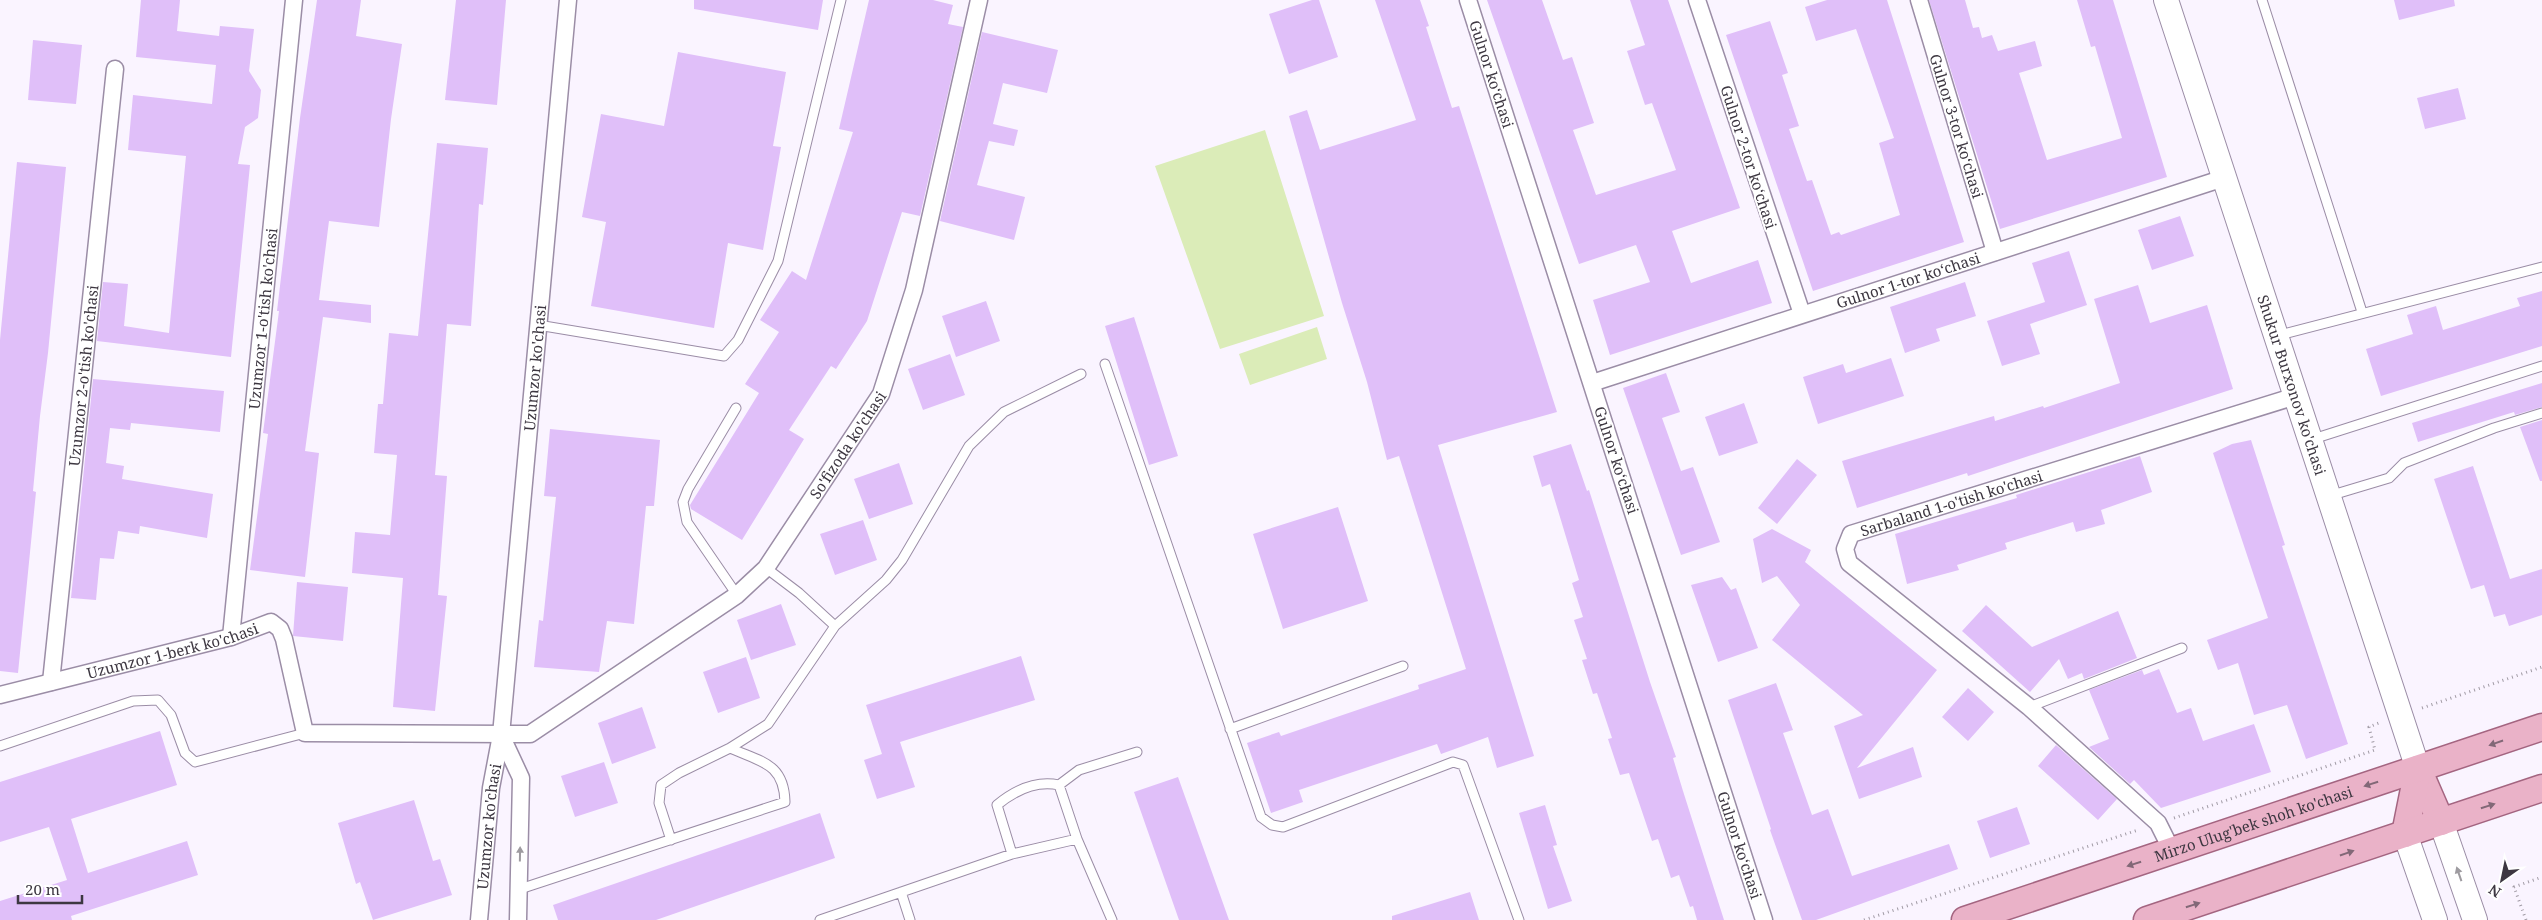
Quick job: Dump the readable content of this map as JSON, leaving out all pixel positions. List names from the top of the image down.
{
  "streets": {
    "main road": ["Mirzo Ulug'bek shoh ko'chasi"],
    "street": [
      "Gulnor koʻchasi",
      "Gulnor 3-tor koʻchasi",
      "Gulnor 2-tor koʻchasi",
      "Gulnor 1-tor koʻchasi",
      "Uzumzor 1-o'tish ko'chasi",
      "Uzumzor ko'chasi",
      "Uzumzor 2-o'tish ko'chasi",
      "Shukur Burxonov ko'chasi",
      "So'fizoda ko'chasi",
      "Sarbaland 1-o'tish ko'chasi",
      "Uzumzor 1-berk ko'chasi"
    ]
  },
  "crossings": [
    ["Gulnor koʻchasi", "Gulnor 1-tor koʻchasi"],
    ["Gulnor 3-tor koʻchasi", "Gulnor 1-tor koʻchasi"],
    ["Gulnor 2-tor koʻchasi", "Gulnor 1-tor koʻchasi"],
    ["Gulnor 1-tor koʻchasi", "Shukur Burxonov ko'chasi"],
    ["Uzumzor 1-o'tish ko'chasi", "Uzumzor 1-berk ko'chasi"],
    ["Uzumzor ko'chasi", "So'fizoda ko'chasi"],
    ["Uzumzor 2-o'tish ko'chasi", "Uzumzor 1-berk ko'chasi"],
    ["Shukur Burxonov ko'chasi", "Sarbaland 1-o'tish ko'chasi"],
    ["Shukur Burxonov ko'chasi", "Mirzo Ulug'bek shoh ko'chasi"],
    ["Sarbaland 1-o'tish ko'chasi", "Mirzo Ulug'bek shoh ko'chasi"]
  ],
  "scale_bar": "20 m",
  "north": "bottom left"
}
